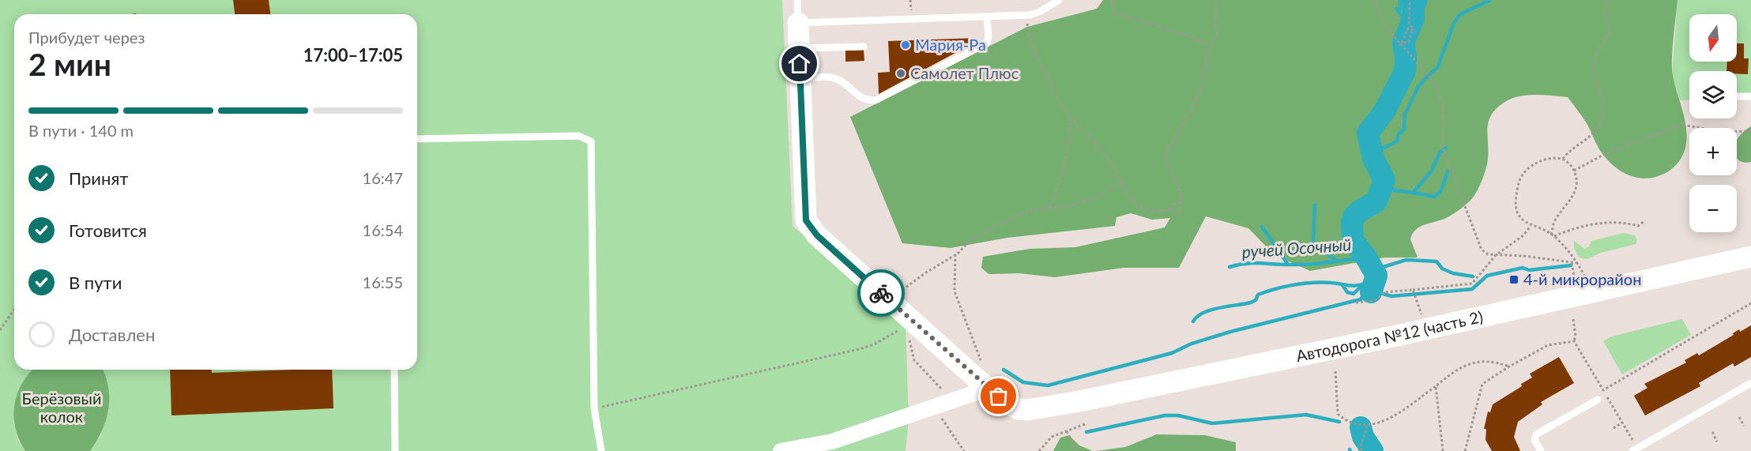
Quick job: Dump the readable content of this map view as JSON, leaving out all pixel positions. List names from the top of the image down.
{
  "streets": {
    "street": ["Автодорога №12 (часть 2)"]
  },
  "water": ["ручей Осочный"],
  "parks": ["Берёзовый колок"],
  "places": {
    "other": ["Мария-Ра", "Самолет Плюс"],
    "transit": ["4-й микрорайон"]
  },
  "north": "bottom",
  "page": {
    "map_buttons": ["+", "−"],
    "heading": ["2 мин", "Прибудет через", "17:00–17:05"],
    "bar": "В пути · 140 m",
    "list": [
      ["Принят", "16:47"],
      ["Готовится", "16:54"],
      ["В пути", "16:55"],
      "Доставлен"
    ]
  }
}
